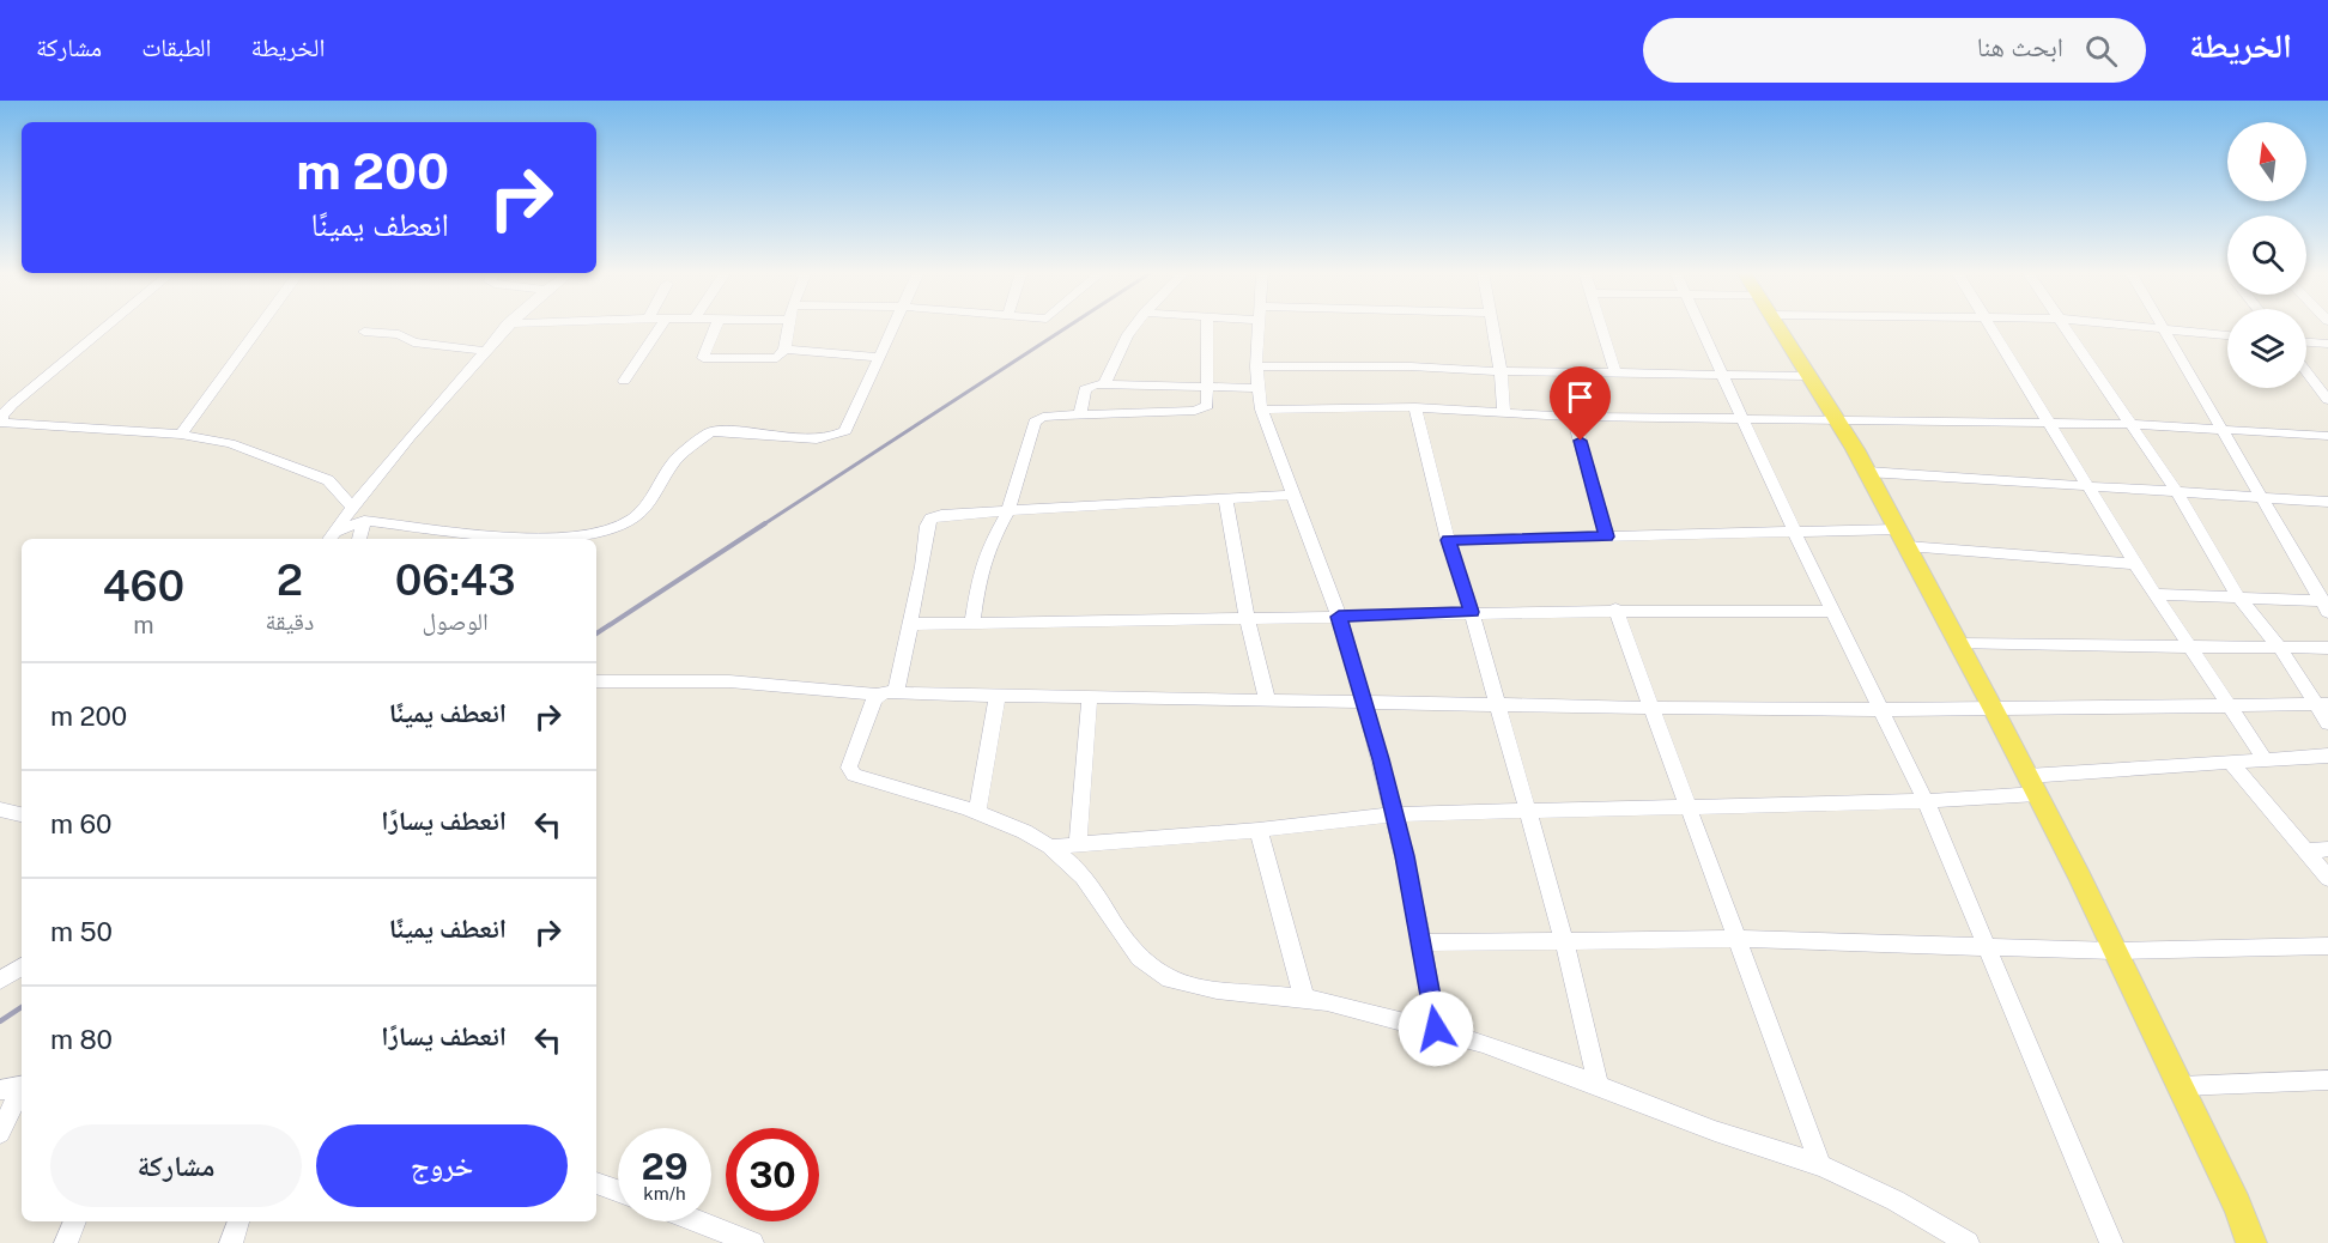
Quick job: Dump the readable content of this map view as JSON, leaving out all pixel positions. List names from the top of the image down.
{
  "north": "top",
  "page": {
    "header": "الخريطة",
    "search": "ابحث هنا",
    "nav": ["الخريطة", "الطبقات", "مشاركة"],
    "turn": ["200 m", "انعطف يمينًا"],
    "eta": [
      "06:43",
      "الوصول",
      "2",
      "دقيقة",
      "460",
      "m"
    ],
    "list": [
      {
        "name": "انعطف يمينًا",
        "value": "200 m"
      },
      {
        "name": "انعطف يسارًا",
        "value": "60 m"
      },
      {
        "name": "انعطف يمينًا",
        "value": "50 m"
      },
      {
        "name": "انعطف يسارًا",
        "value": "80 m"
      }
    ],
    "buttons": ["خروج", "مشاركة"],
    "speed": "29 km/h",
    "limit": "30"
  }
}
